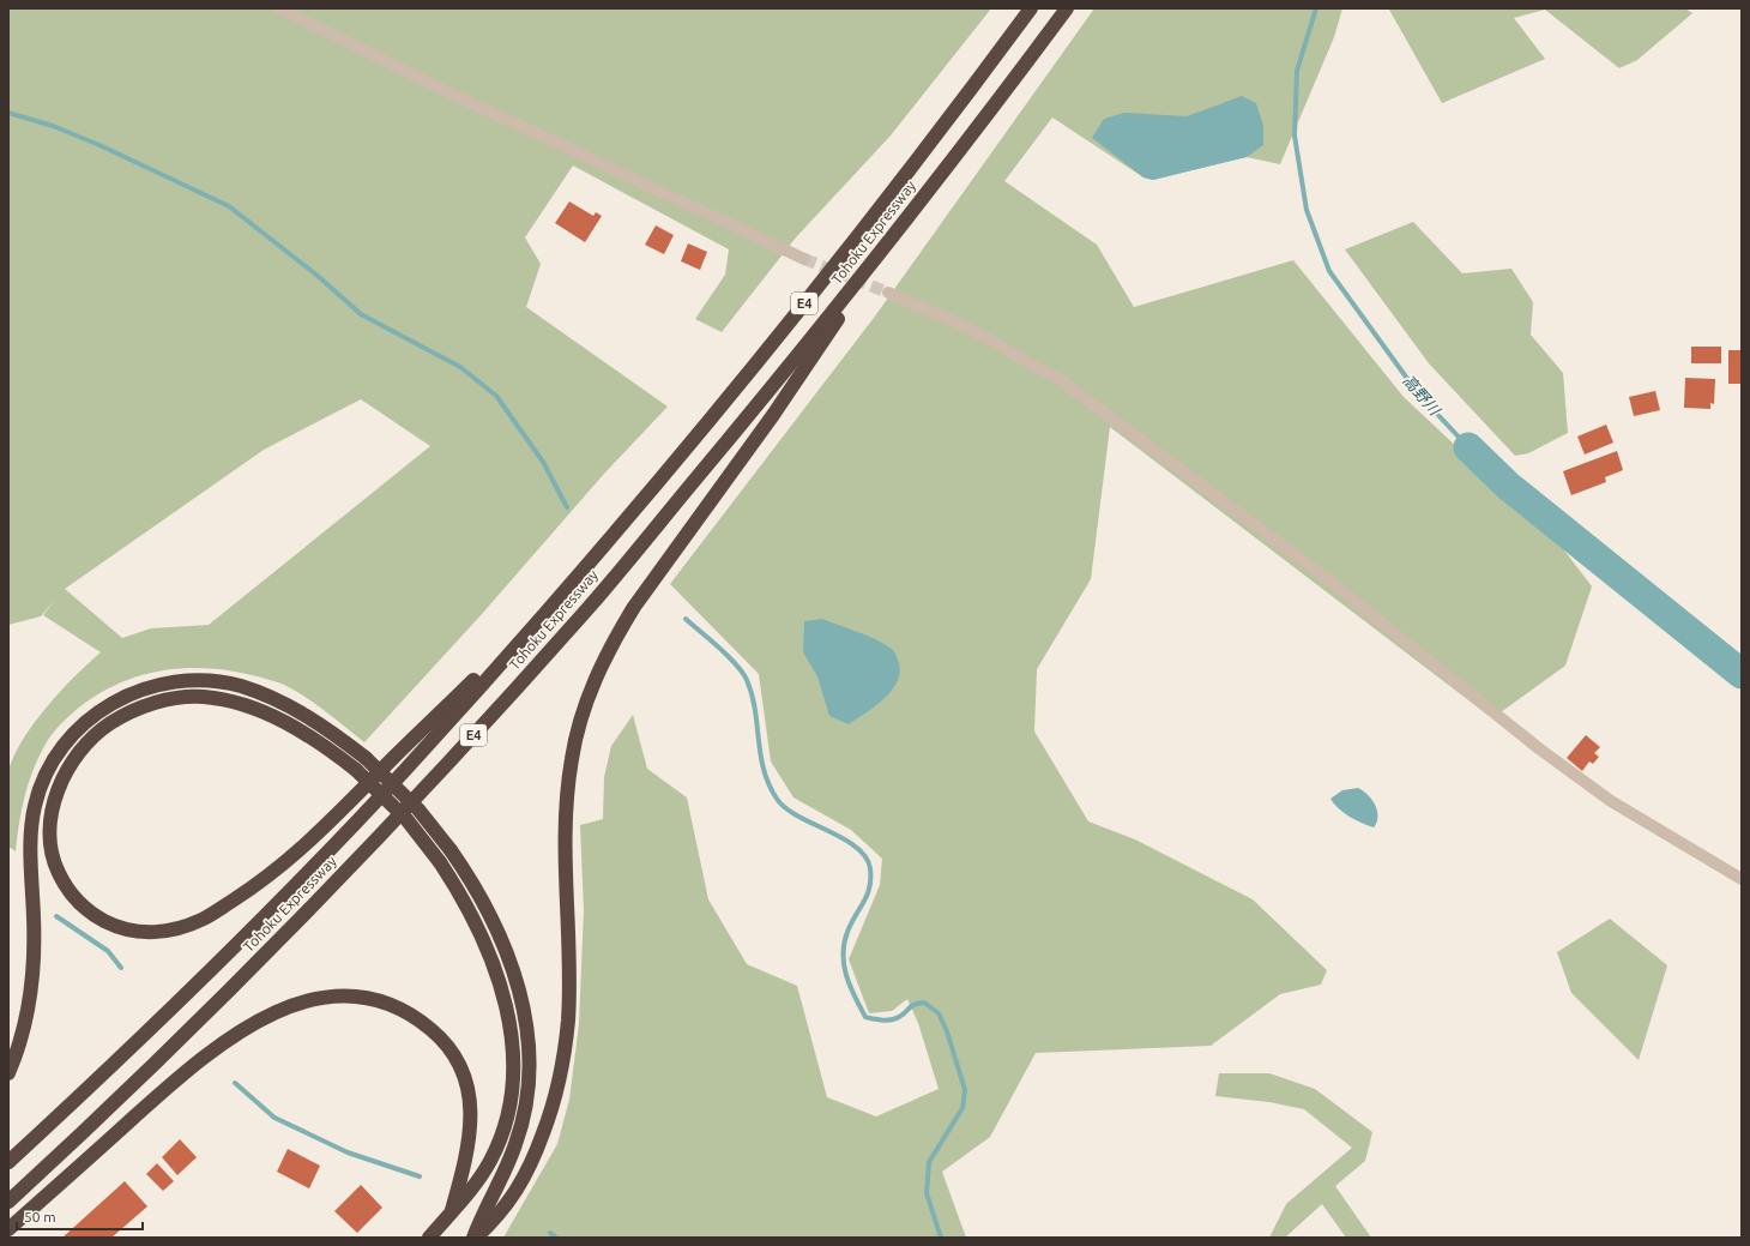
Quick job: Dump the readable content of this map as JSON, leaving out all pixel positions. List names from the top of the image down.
{
  "streets": {
    "highway": ["Tohoku Expressway", "E4"]
  },
  "water": ["高野川"],
  "scale_bar": "50 m"
}
